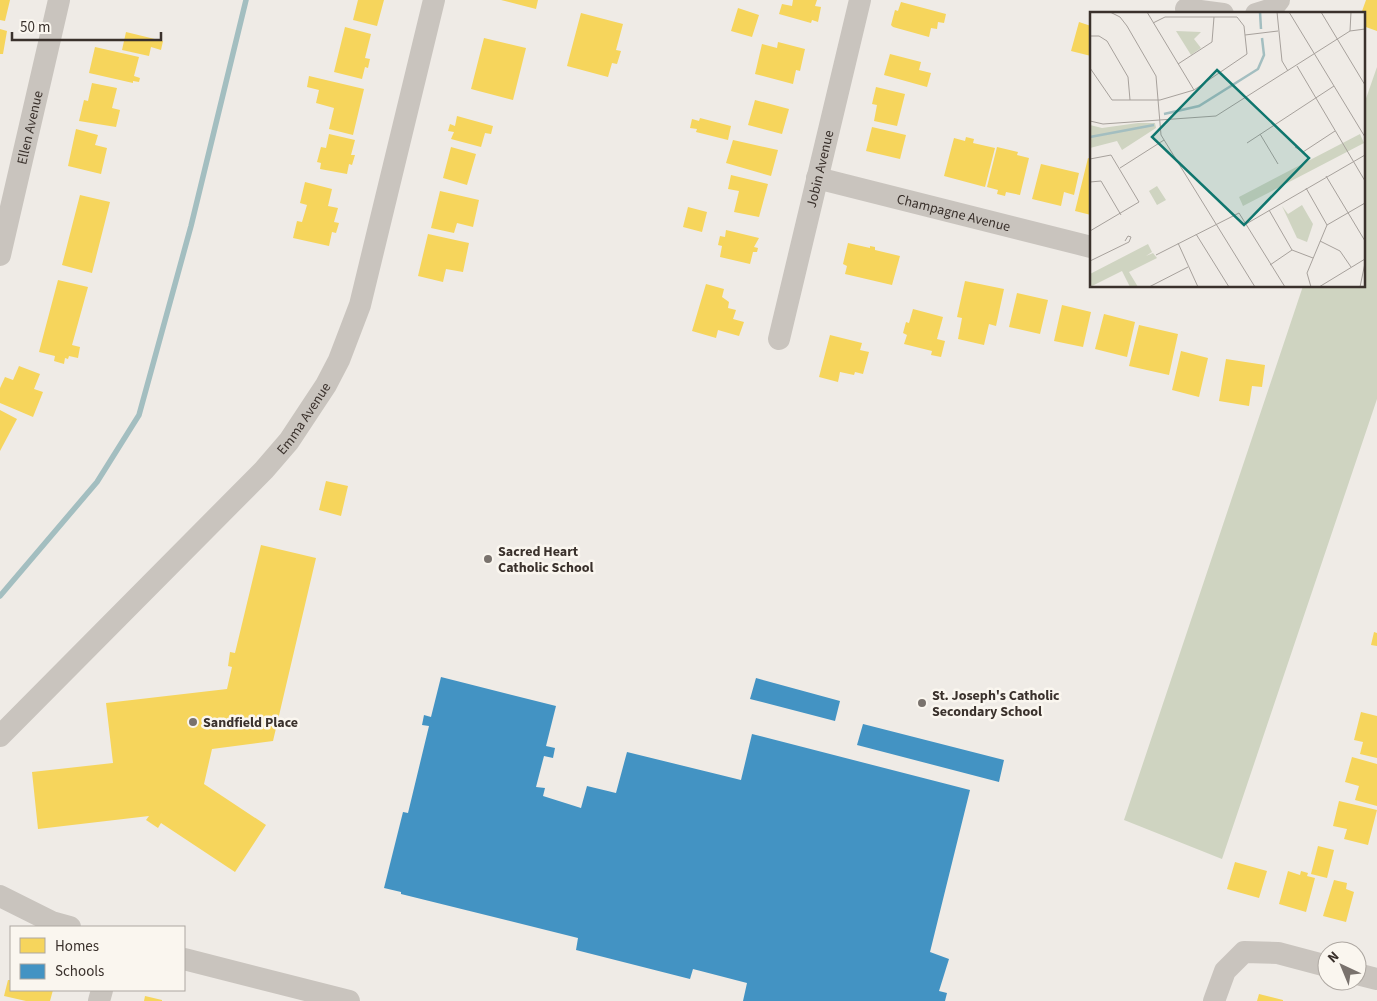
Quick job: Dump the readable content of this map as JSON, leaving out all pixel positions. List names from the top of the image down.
{
  "streets": {
    "street": [
      "Ellen Avenue",
      "Jobin Avenue",
      "Champagne Avenue",
      "Emma Avenue"
    ]
  },
  "crossings": [
    ["Jobin Avenue", "Champagne Avenue"]
  ],
  "places": ["Sacred Heart Catholic School", "St. Joseph's Catholic Secondary School", "Sandfield Place"],
  "legend": ["Homes", "Schools"],
  "scale_bar": "50 m",
  "north": "top left"
}
